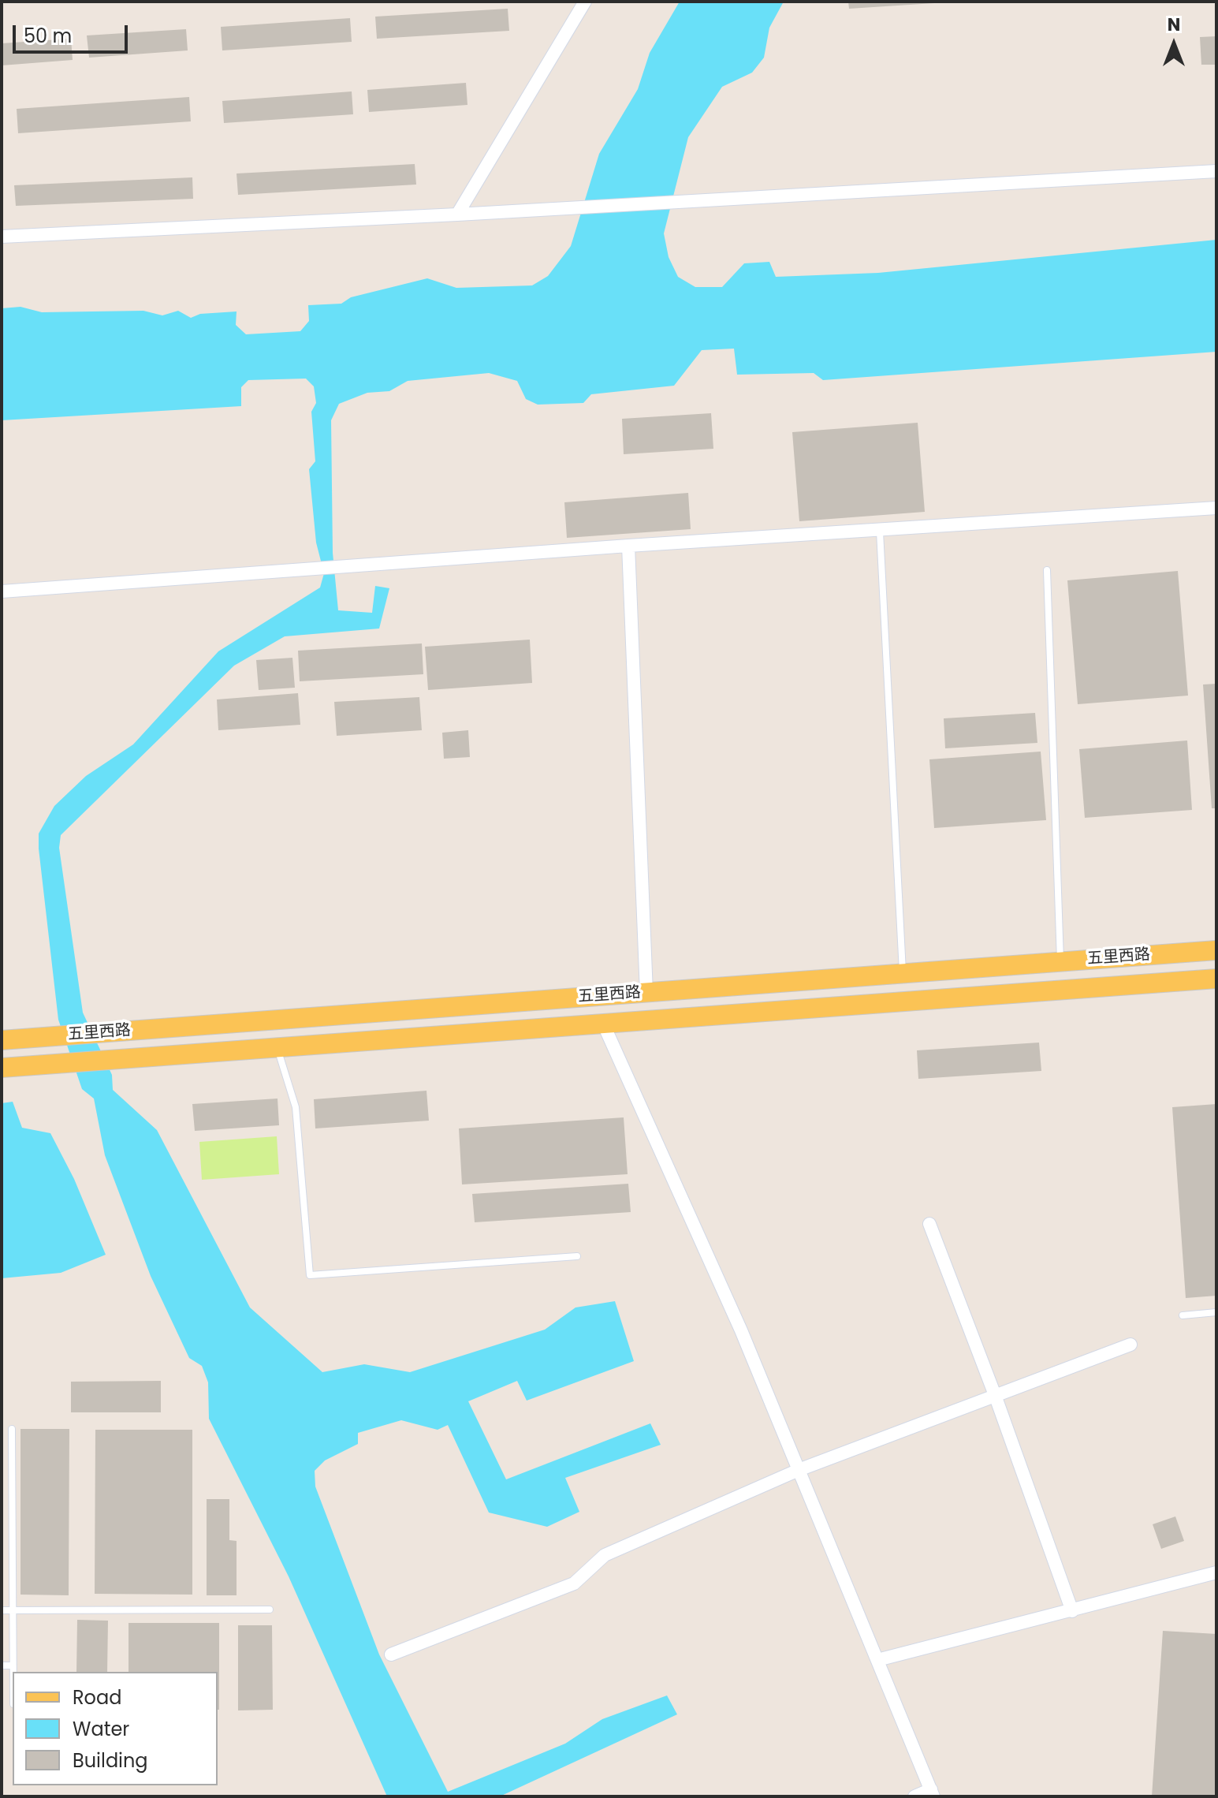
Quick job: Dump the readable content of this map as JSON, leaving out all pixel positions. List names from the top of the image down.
{
  "streets": {
    "main road": ["五里西路"]
  },
  "legend": ["Road", "Water", "Building"],
  "scale_bar": "50 m",
  "north": "top"
}
